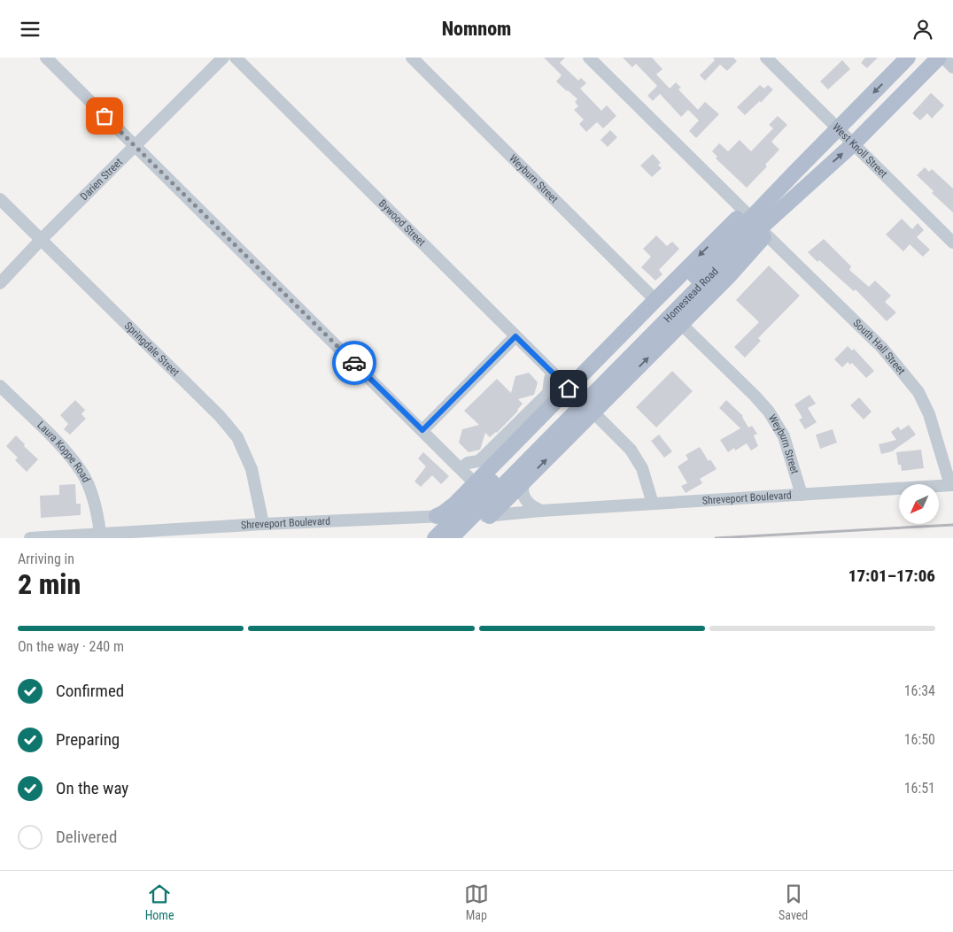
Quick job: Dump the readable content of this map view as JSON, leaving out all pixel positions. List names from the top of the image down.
{
  "streets": {
    "main road": ["Homestead Road"],
    "street": [
      "West Knoll Street",
      "Darien Street",
      "Weyburn Street",
      "Bywood Street",
      "South Hall Street",
      "Springdale Street",
      "Laura Koppe Road",
      "Shreveport Boulevard"
    ]
  },
  "crossings": [
    ["West Knoll Street", "Homestead Road"],
    ["Darien Street", "Springdale Street"],
    ["Weyburn Street", "Shreveport Boulevard"],
    ["Bywood Street", "Homestead Road"],
    ["Bywood Street", "Shreveport Boulevard"],
    ["South Hall Street", "Shreveport Boulevard"],
    ["Springdale Street", "Shreveport Boulevard"],
    ["Laura Koppe Road", "Shreveport Boulevard"]
  ],
  "north": "bottom left",
  "page": {
    "header": "Nomnom",
    "heading": ["2 min", "Arriving in", "17:01–17:06"],
    "bar": "On the way · 240 m",
    "list": [
      ["Confirmed", "16:34"],
      ["Preparing", "16:50"],
      ["On the way", "16:51"],
      "Delivered"
    ],
    "tabs": ["Home", "Map", "Saved"]
  }
}
